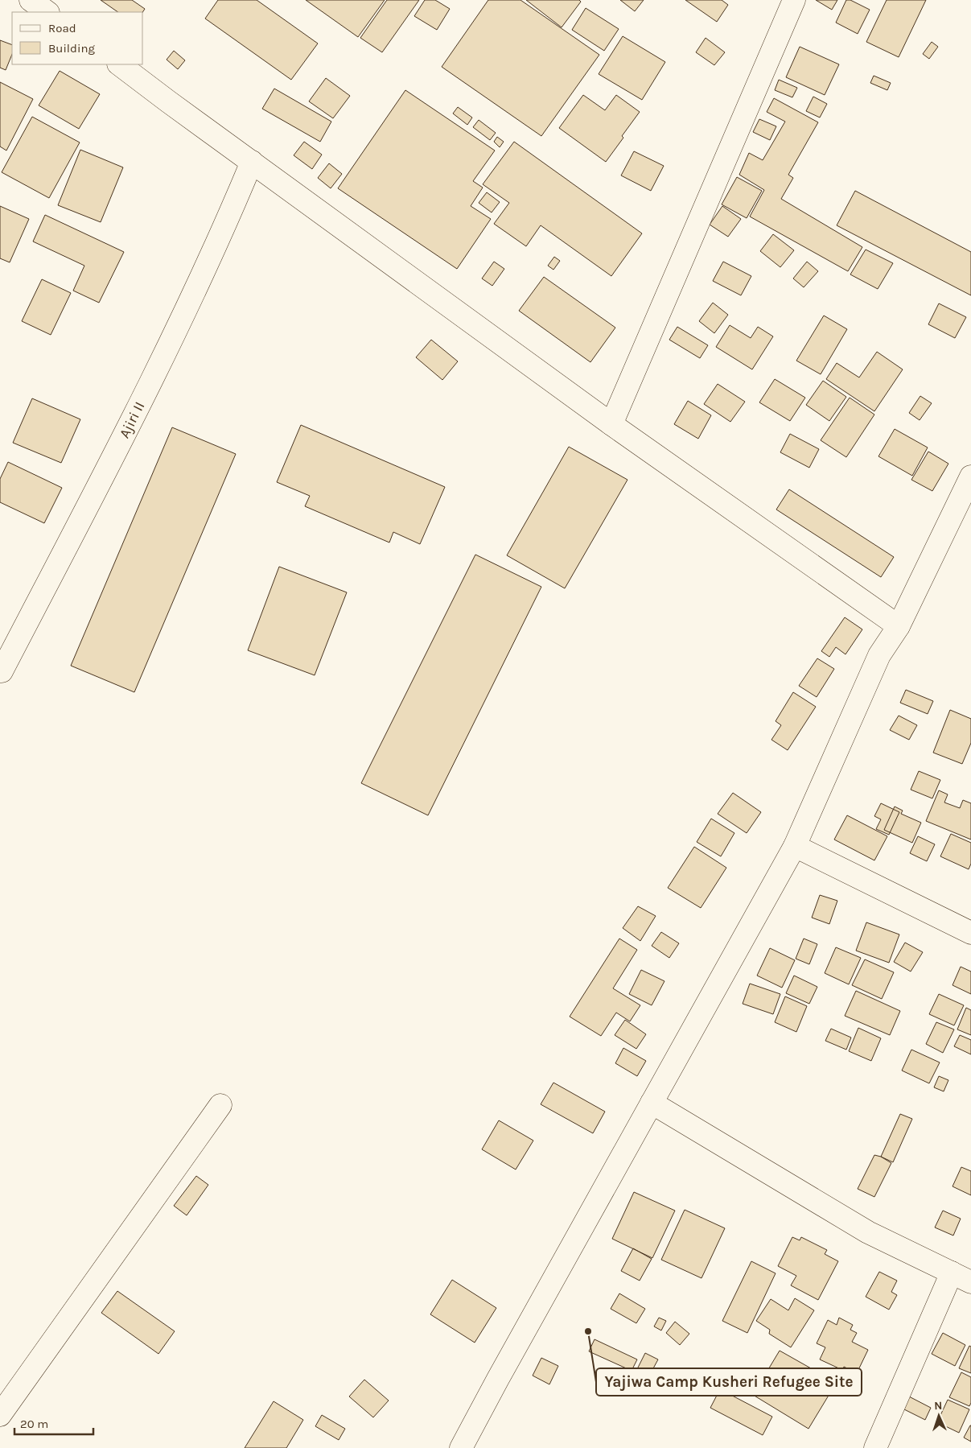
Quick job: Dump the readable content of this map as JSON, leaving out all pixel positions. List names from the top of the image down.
{
  "streets": {
    "street": ["Ajiri II"]
  },
  "places": ["Yajiwa Camp Kusheri Refugee Site"],
  "legend": ["Road", "Building"],
  "scale_bar": "20 m",
  "north": "top"
}
